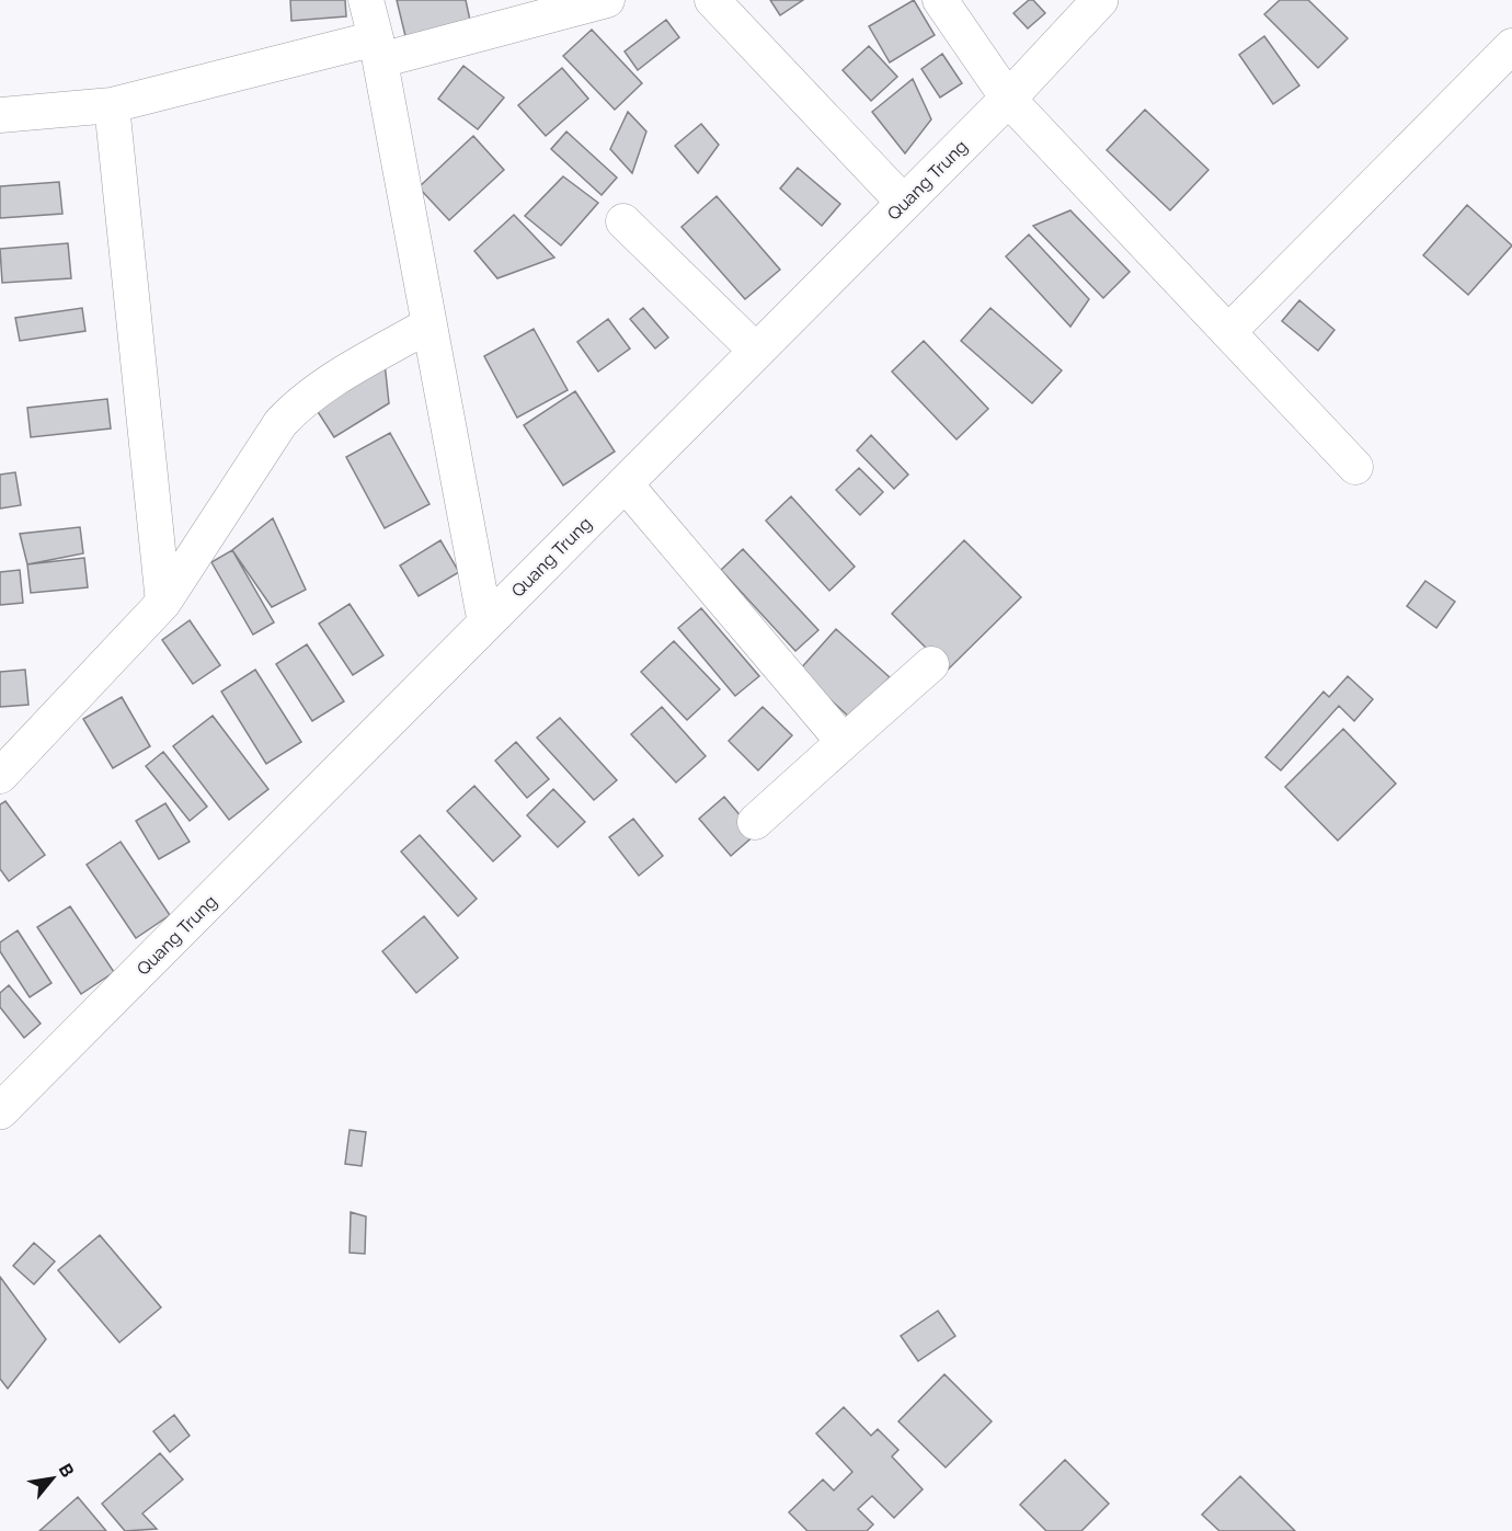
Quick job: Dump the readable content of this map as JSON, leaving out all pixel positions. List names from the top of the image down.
{
  "streets": {
    "main road": ["Quang Trung"]
  },
  "north": "top right"
}
